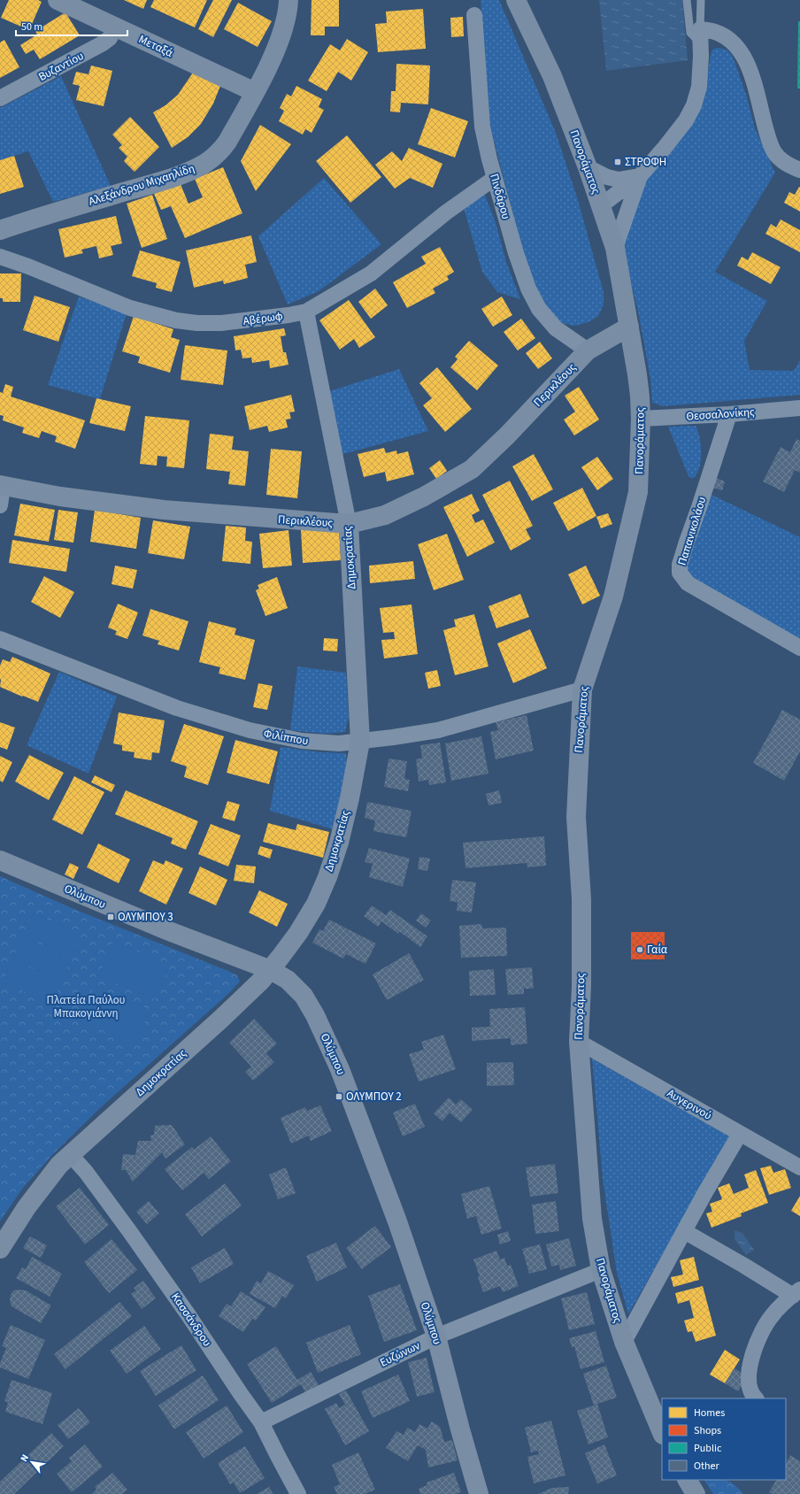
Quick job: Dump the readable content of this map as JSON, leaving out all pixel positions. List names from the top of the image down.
{
  "streets": {
    "street": [
      "Μεταξά",
      "Βυζαντίου",
      "Πανοράματος",
      "Aλεξάνδρου Mιχαηλίδη",
      "Πινδάρου",
      "Αβέρωφ",
      "Περικλέους",
      "Θεσσαλονίκης",
      "Παπανικολάου",
      "Δημοκρατίας",
      "Φιλίππου",
      "Ολύμπου",
      "Αυγερινού",
      "Κασσάνδρου",
      "Ευζώνων"
    ]
  },
  "crossings": [
    ["Μεταξά", "Βυζαντίου"],
    ["Μεταξά", "Aλεξάνδρου Mιχαηλίδη"],
    ["Πανοράματος", "Περικλέους"],
    ["Πανοράματος", "Θεσσαλονίκης"],
    ["Πανοράματος", "Φιλίππου"],
    ["Πανοράματος", "Αυγερινού"],
    ["Πανοράματος", "Ευζώνων"],
    ["Πινδάρου", "Αβέρωφ"],
    ["Πινδάρου", "Περικλέους"],
    ["Αβέρωφ", "Δημοκρατίας"],
    ["Περικλέους", "Δημοκρατίας"],
    ["Θεσσαλονίκης", "Παπανικολάου"],
    ["Δημοκρατίας", "Φιλίππου"],
    ["Δημοκρατίας", "Ολύμπου"],
    ["Δημοκρατίας", "Κασσάνδρου"],
    ["Ολύμπου", "Ευζώνων"],
    ["Κασσάνδρου", "Ευζώνων"]
  ],
  "parks": ["Πλατεία Παύλου Μπακογιάννη"],
  "places": {
    "transit": ["ΣΤΡΟΦΗ", "ΟΛΥΜΠΟΥ 3", "ΟΛΥΜΠΟΥ 2"],
    "other": ["Γαία"]
  },
  "legend": [
    "Homes",
    "Shops",
    "Public",
    "Other"
  ],
  "scale_bar": "50 m",
  "north": "top left"
}
